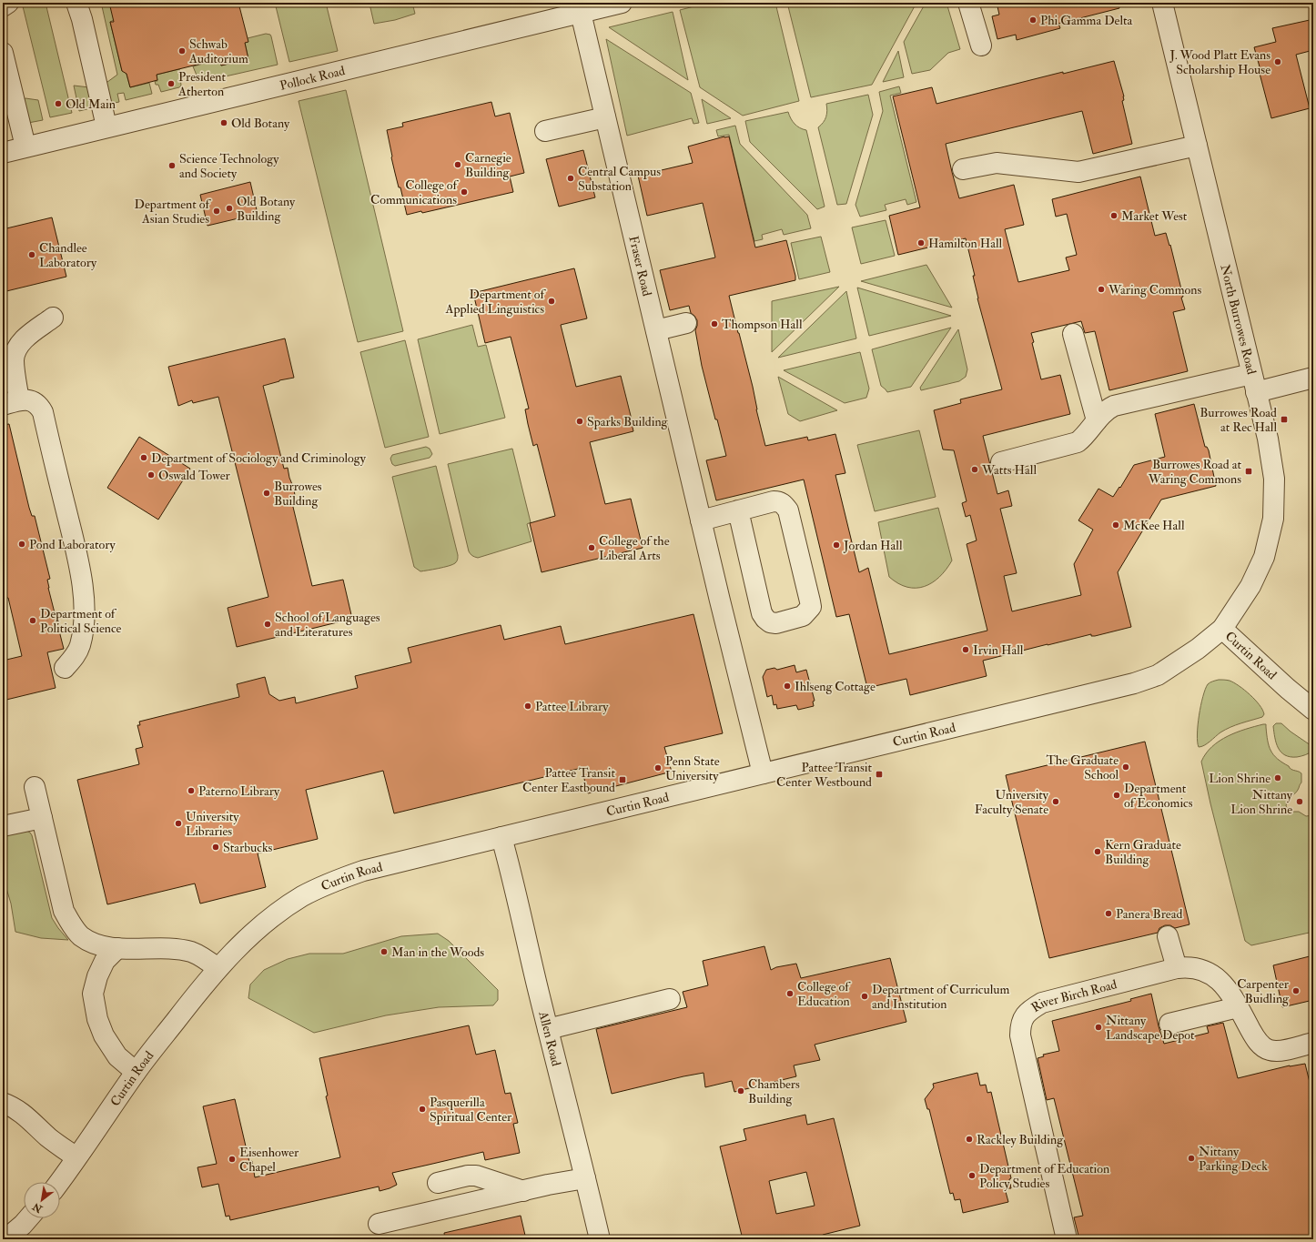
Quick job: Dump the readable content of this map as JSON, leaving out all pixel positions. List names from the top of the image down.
{
  "streets": {
    "street": [
      "Pollock Road",
      "Fraser Road",
      "North Burrowes Road",
      "Curtin Road",
      "River Birch Road",
      "Allen Road"
    ]
  },
  "crossings": [
    ["Pollock Road", "Fraser Road"],
    ["Fraser Road", "Curtin Road"],
    ["North Burrowes Road", "Curtin Road"],
    ["Curtin Road", "Allen Road"]
  ],
  "places": {
    "other": [
      "Phi Gamma Delta",
      "Schwab Auditorium",
      "J. Wood Platt Evans Scholarship House",
      "President Atherton",
      "Old Main",
      "Old Botany",
      "Carnegie Building",
      "Science Technology and Society",
      "Central Campus Substation",
      "College of Communications",
      "Old Botany Building",
      "Department of Asian Studies",
      "Market West",
      "Hamilton Hall",
      "Chandlee Laboratory",
      "Waring Commons",
      "Department of Applied Linguistics",
      "Thompson Hall",
      "Sparks Building",
      "Department of Sociology and Criminology",
      "Watts Hall",
      "Oswald Tower",
      "Burrowes Building",
      "McKee Hall",
      "Pond Laboratory",
      "Jordan Hall",
      "College of the Liberal Arts",
      "Department of Political Science",
      "School of Languages and Literatures",
      "Irvin Hall",
      "Ihlseng Cottage",
      "Pattee Library",
      "The Graduate School",
      "Penn State University",
      "Lion Shrine",
      "Paterno Library",
      "Department of Economics",
      "University Faculty Senate",
      "Nittany Lion Shrine",
      "University Libraries",
      "Starbucks",
      "Kern Graduate Building",
      "Panera Bread",
      "Man in the Woods",
      "Carpenter Buidling",
      "College of Education",
      "Department of Curriculum and Institution",
      "Nittany Landscape Depot",
      "Chambers Building",
      "Pasquerilla Spiritual Center",
      "Rackley Building",
      "Nittany Parking Deck",
      "Eisenhower Chapel",
      "Department of Education Policy Studies"
    ],
    "transit": [
      "Burrowes Road at Rec Hall",
      "Burrowes Road at Waring Commons",
      "Pattee Transit Center Westbound",
      "Pattee Transit Center Eastbound"
    ]
  },
  "north": "bottom left"
}
